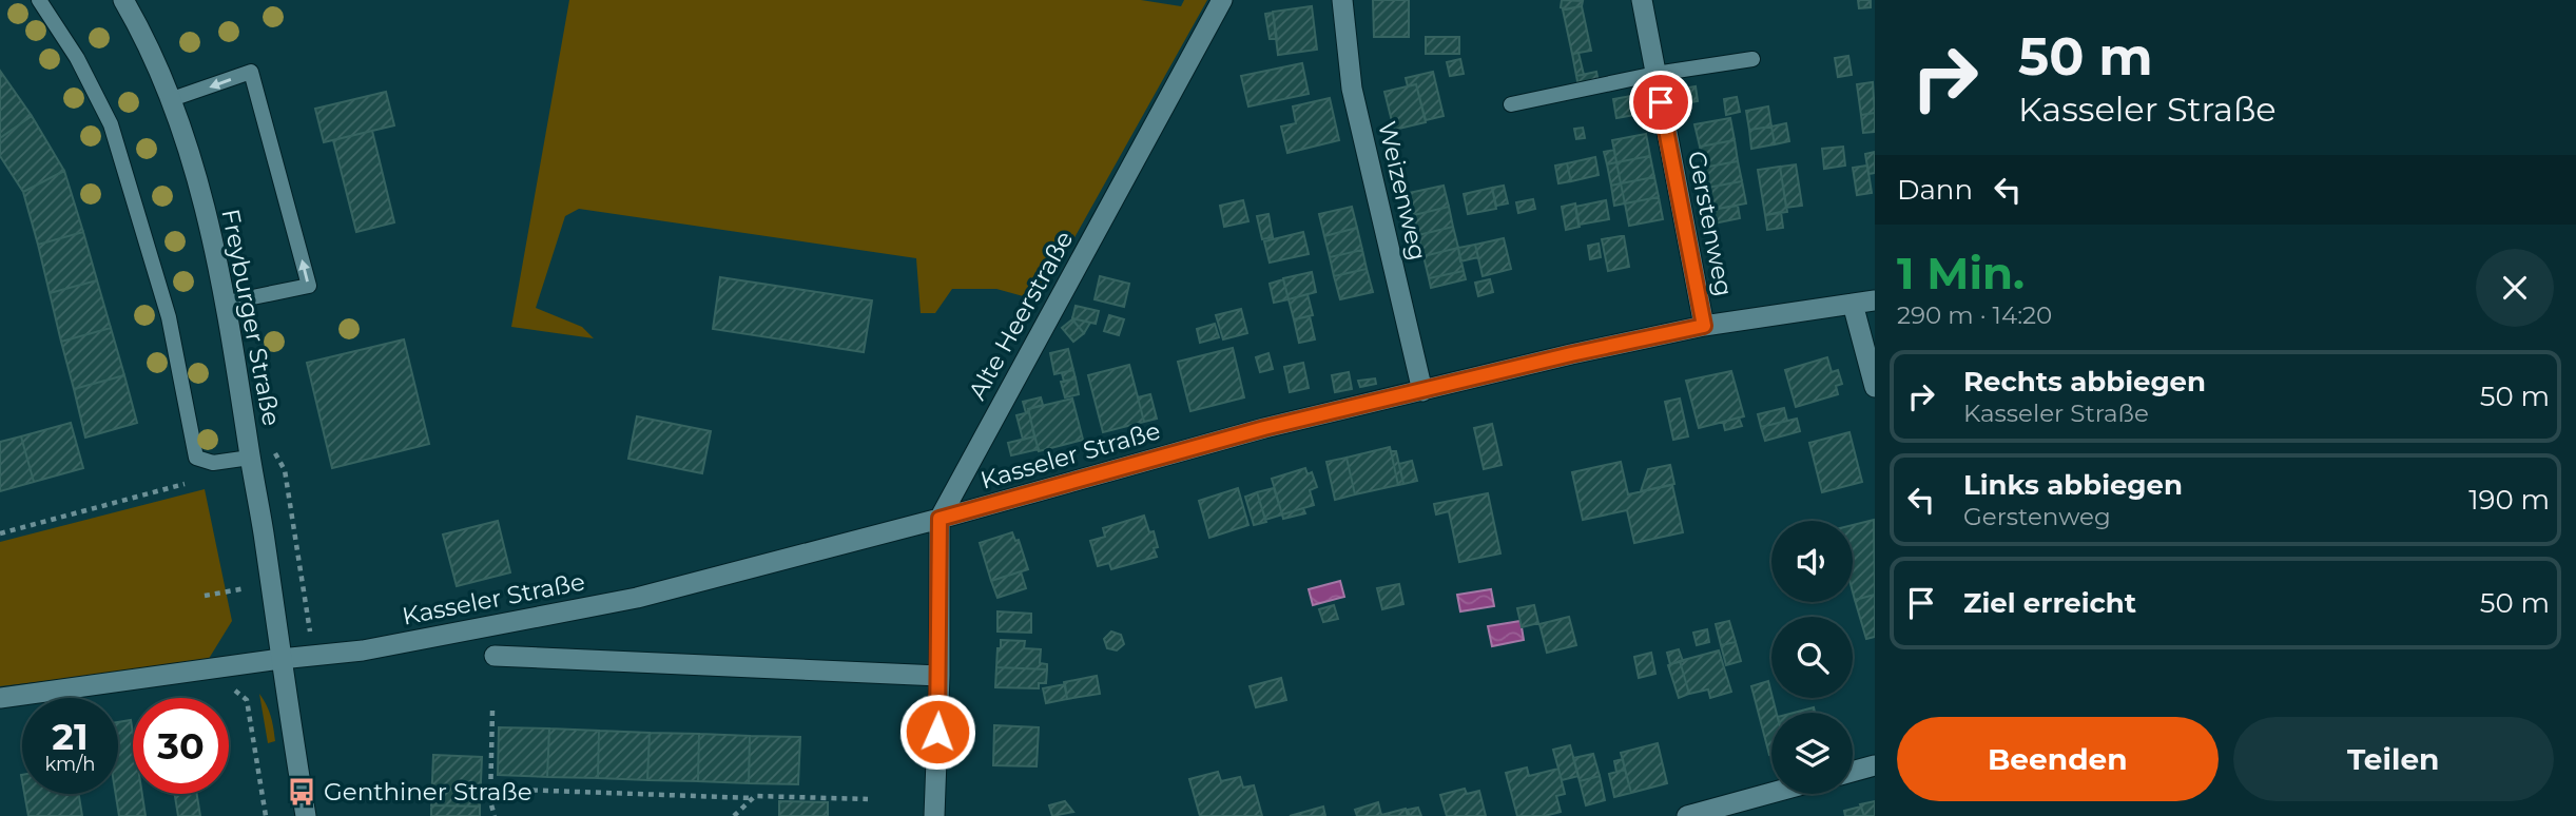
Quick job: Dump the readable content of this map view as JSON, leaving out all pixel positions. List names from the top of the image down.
{
  "streets": {
    "street": [
      "Weizenweg",
      "Gerstenweg",
      "Alte Heerstraße",
      "Freyburger Straße",
      "Kasseler Straße"
    ]
  },
  "crossings": [
    ["Weizenweg", "Kasseler Straße"],
    ["Gerstenweg", "Kasseler Straße"],
    ["Alte Heerstraße", "Kasseler Straße"],
    ["Freyburger Straße", "Kasseler Straße"]
  ],
  "places": {
    "bus stop": ["Genthiner Straße"]
  },
  "page": {
    "turn": ["50 m", "Kasseler Straße"],
    "then": "Dann",
    "heading": ["1 Min.", "290 m · 14:20"],
    "list": [
      {
        "name": "Rechts abbiegen",
        "note": "Kasseler Straße",
        "value": "50 m"
      },
      {
        "name": "Links abbiegen",
        "note": "Gerstenweg",
        "value": "190 m"
      },
      {
        "name": "Ziel erreicht",
        "value": "50 m"
      }
    ],
    "speed": "21 km/h",
    "limit": "30",
    "buttons": ["Beenden", "Teilen"]
  }
}
